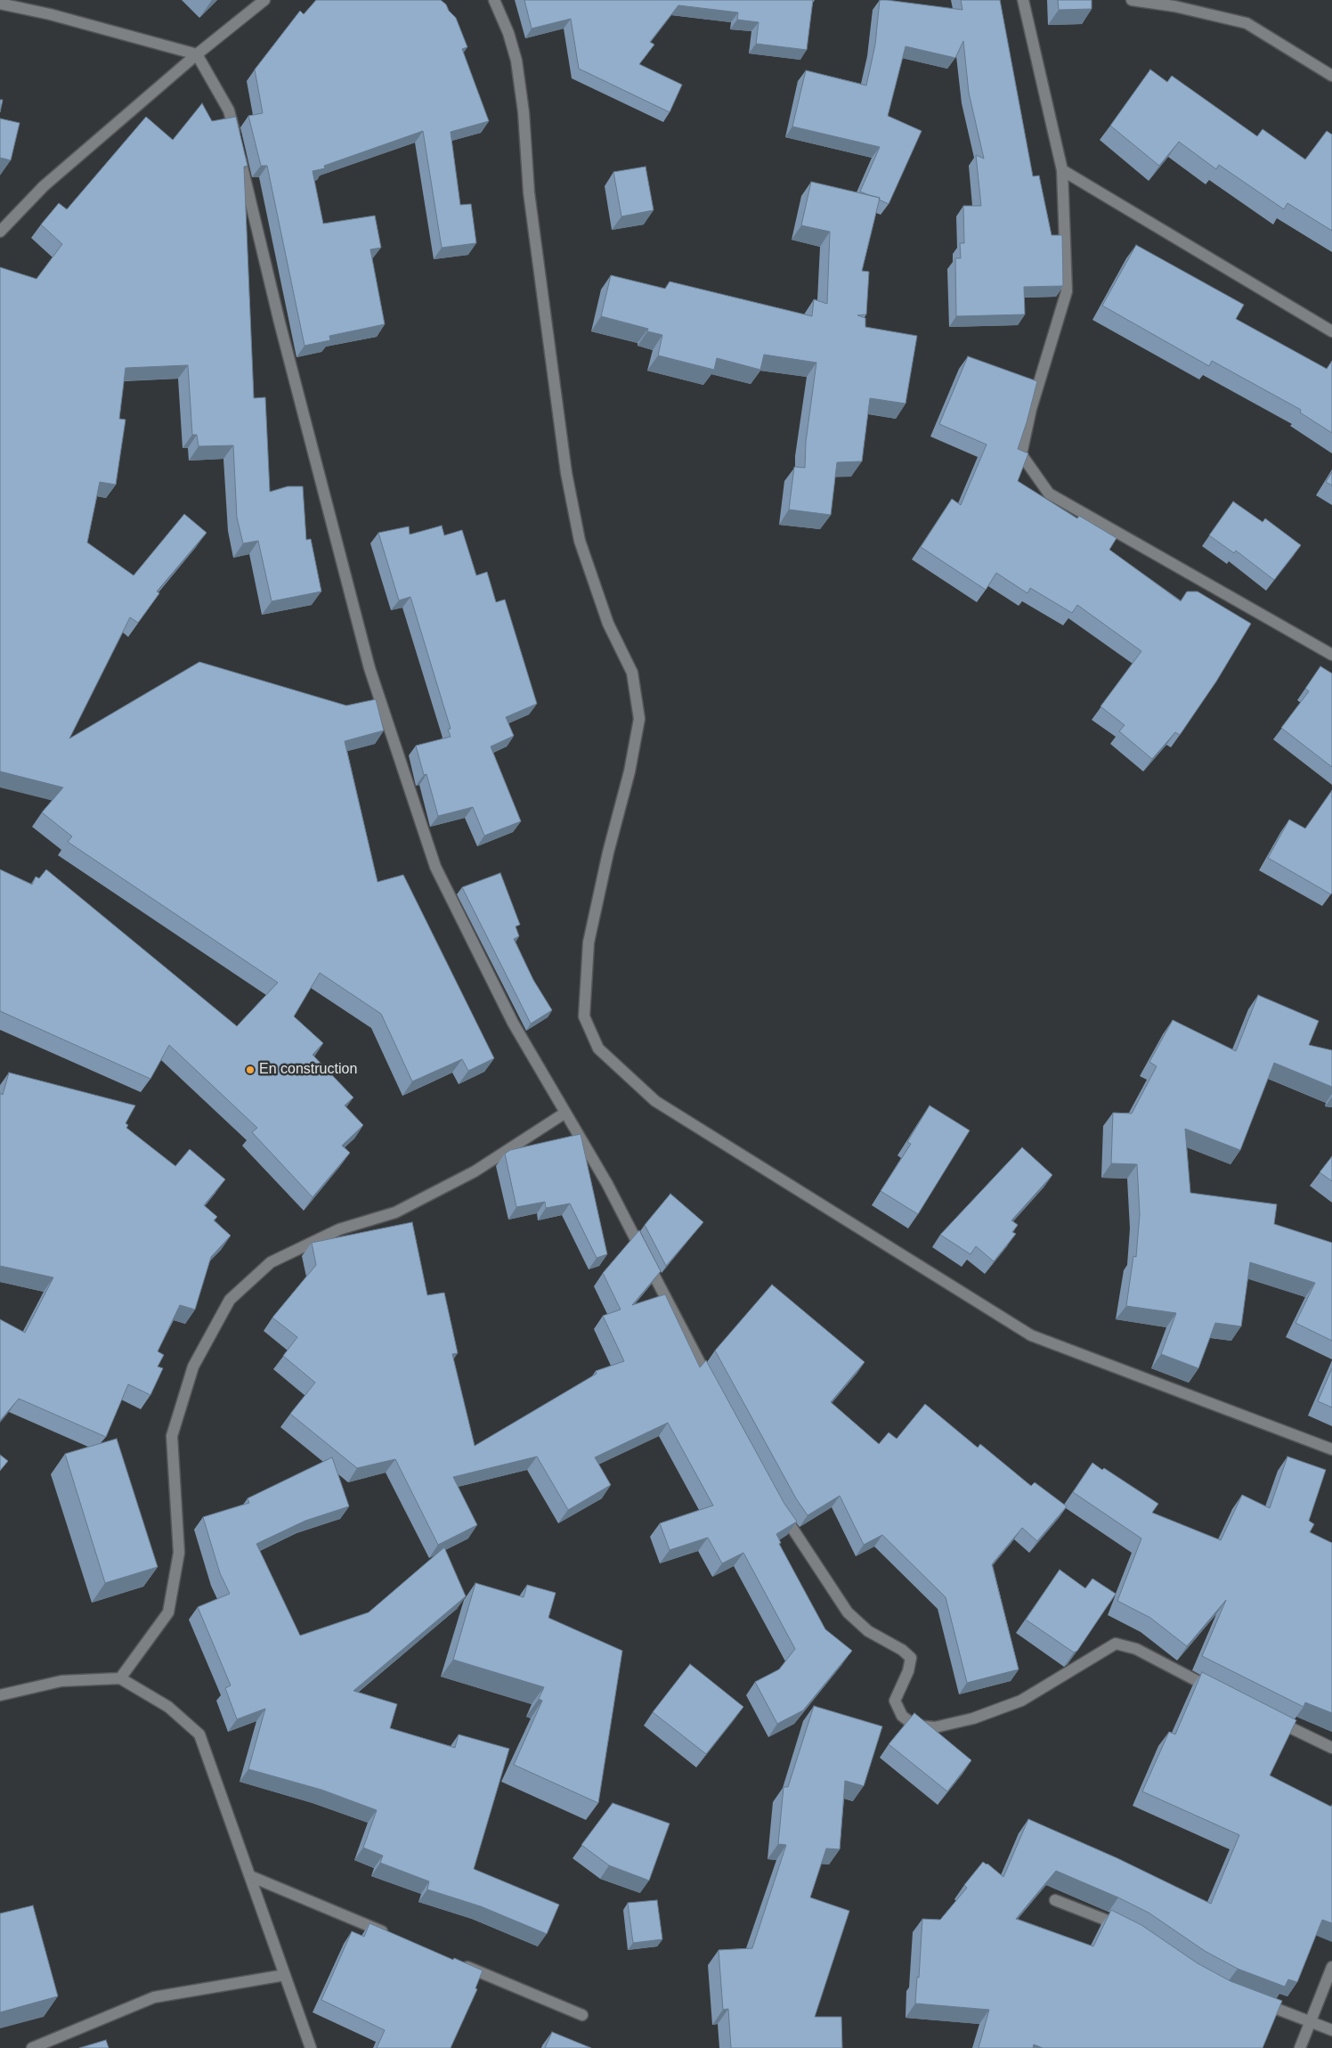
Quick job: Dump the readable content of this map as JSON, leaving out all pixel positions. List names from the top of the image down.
{
  "places": ["En construction"]
}
